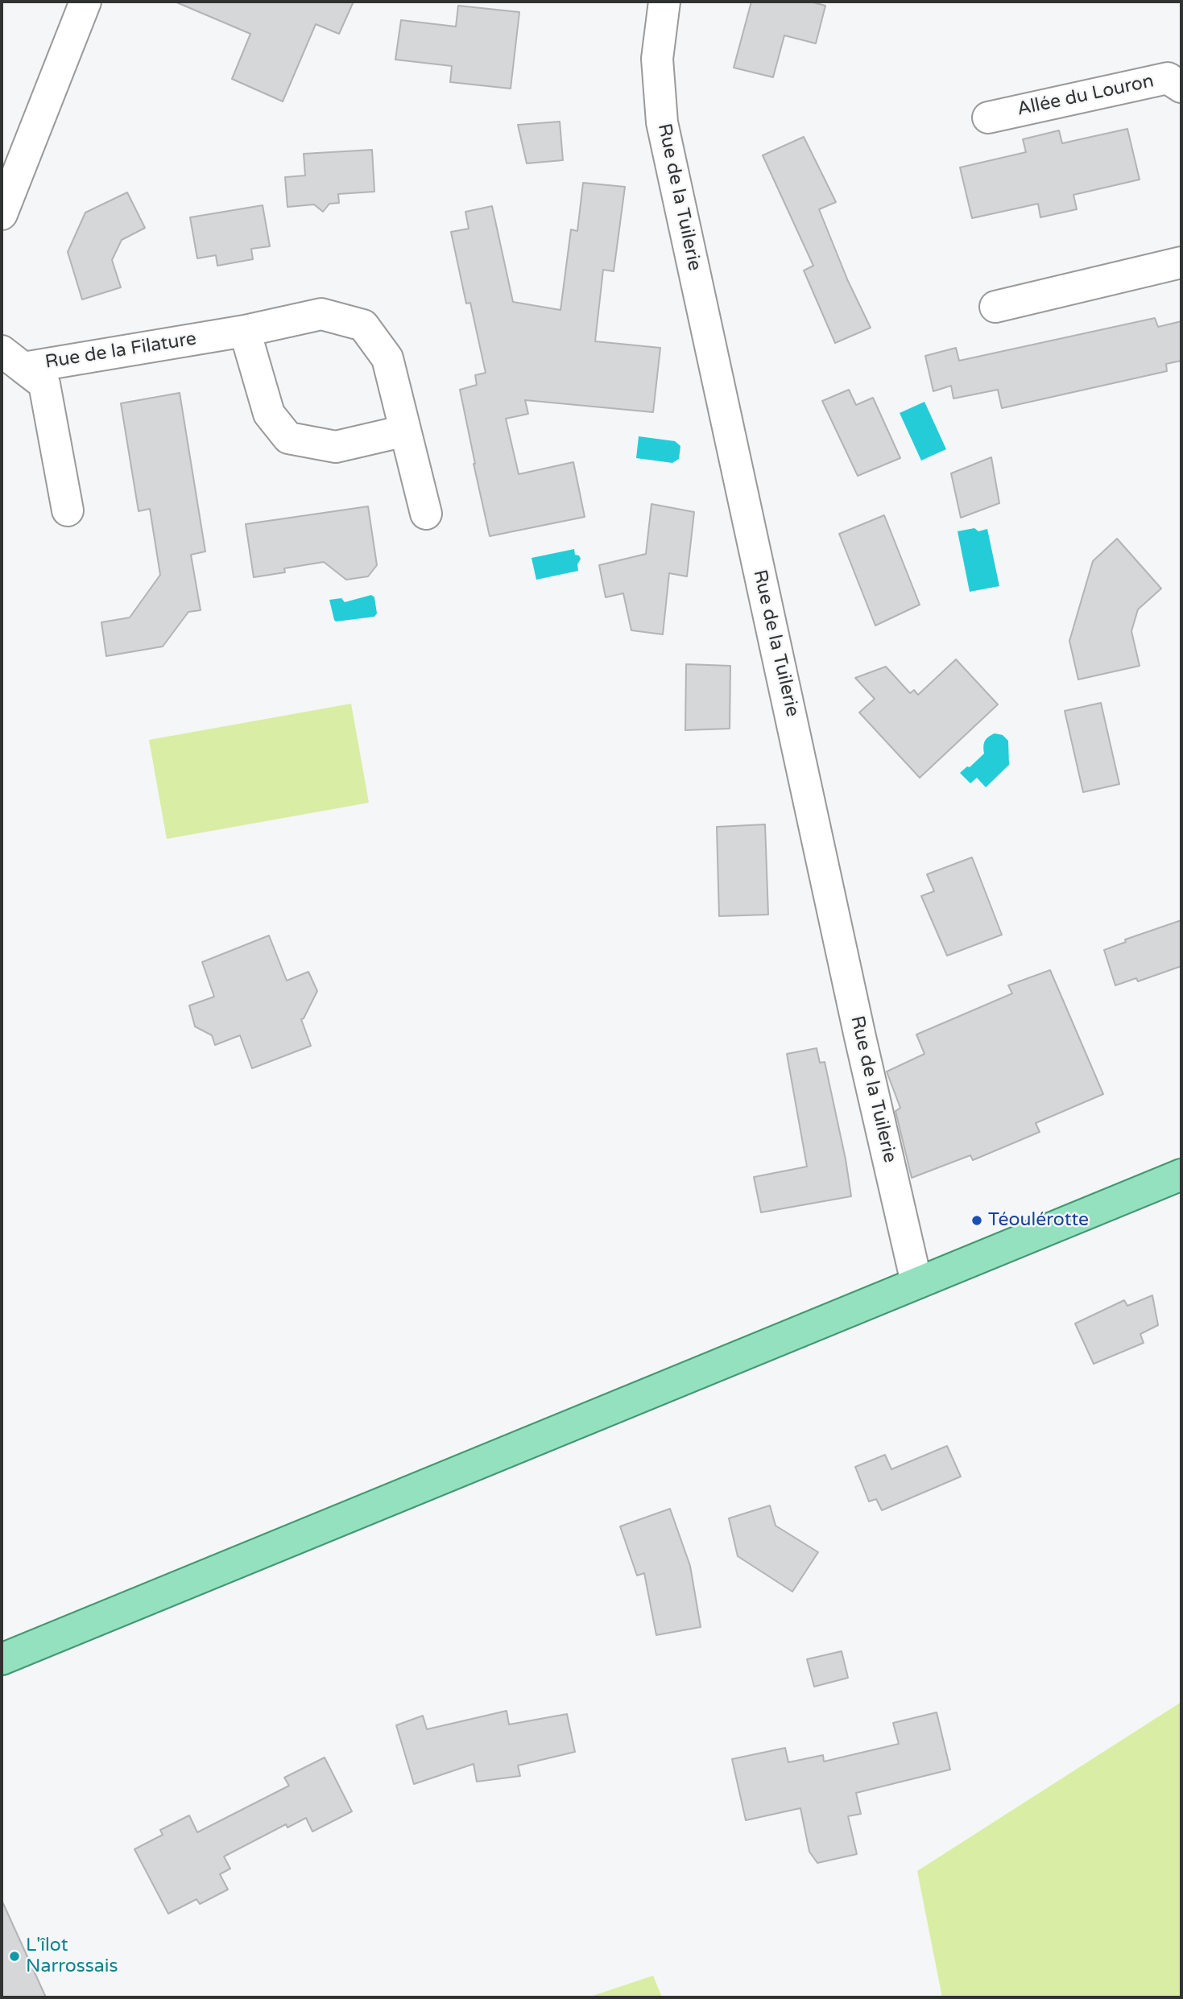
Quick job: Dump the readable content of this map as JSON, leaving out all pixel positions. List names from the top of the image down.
{
  "streets": {
    "street": ["Allée du Louron", "Rue de la Tuilerie", "Rue de la Filature"]
  },
  "places": ["Téoulérotte", "L'îlot Narrossais"]
}
